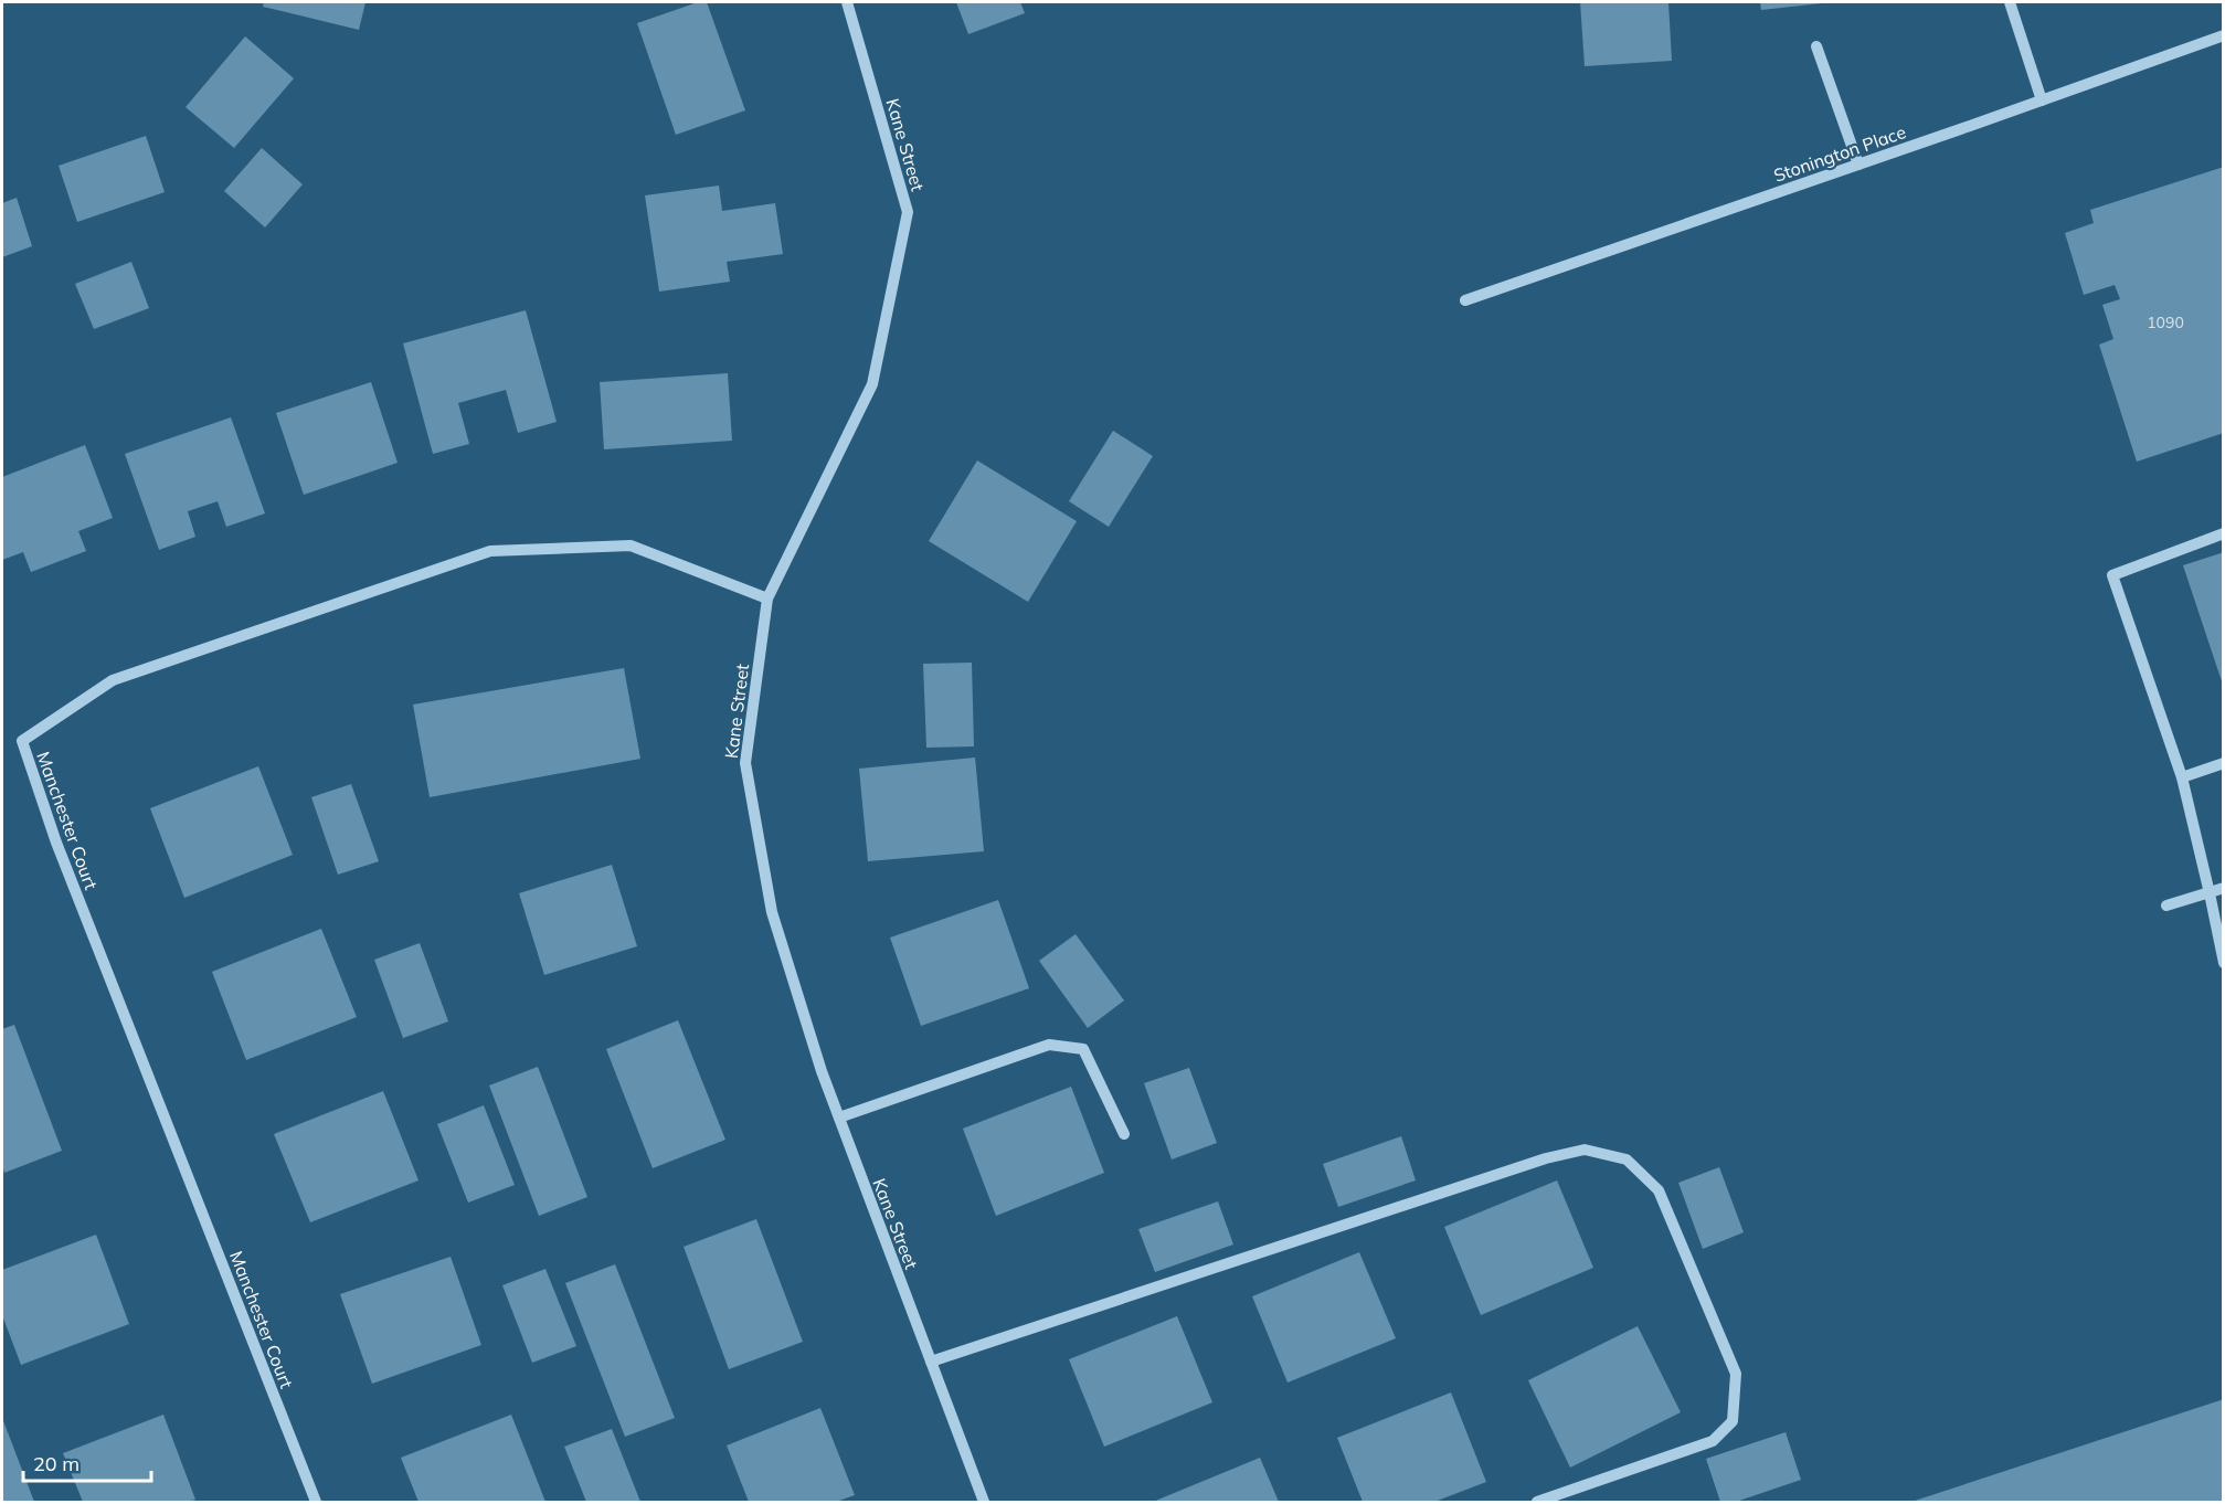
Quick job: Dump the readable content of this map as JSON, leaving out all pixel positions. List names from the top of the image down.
{
  "streets": {
    "street": ["Kane Street", "Stonington Place", "Manchester Court"]
  },
  "crossings": [
    ["Kane Street", "Manchester Court"]
  ],
  "house_numbers": ["1090"],
  "scale_bar": "20 m"
}
